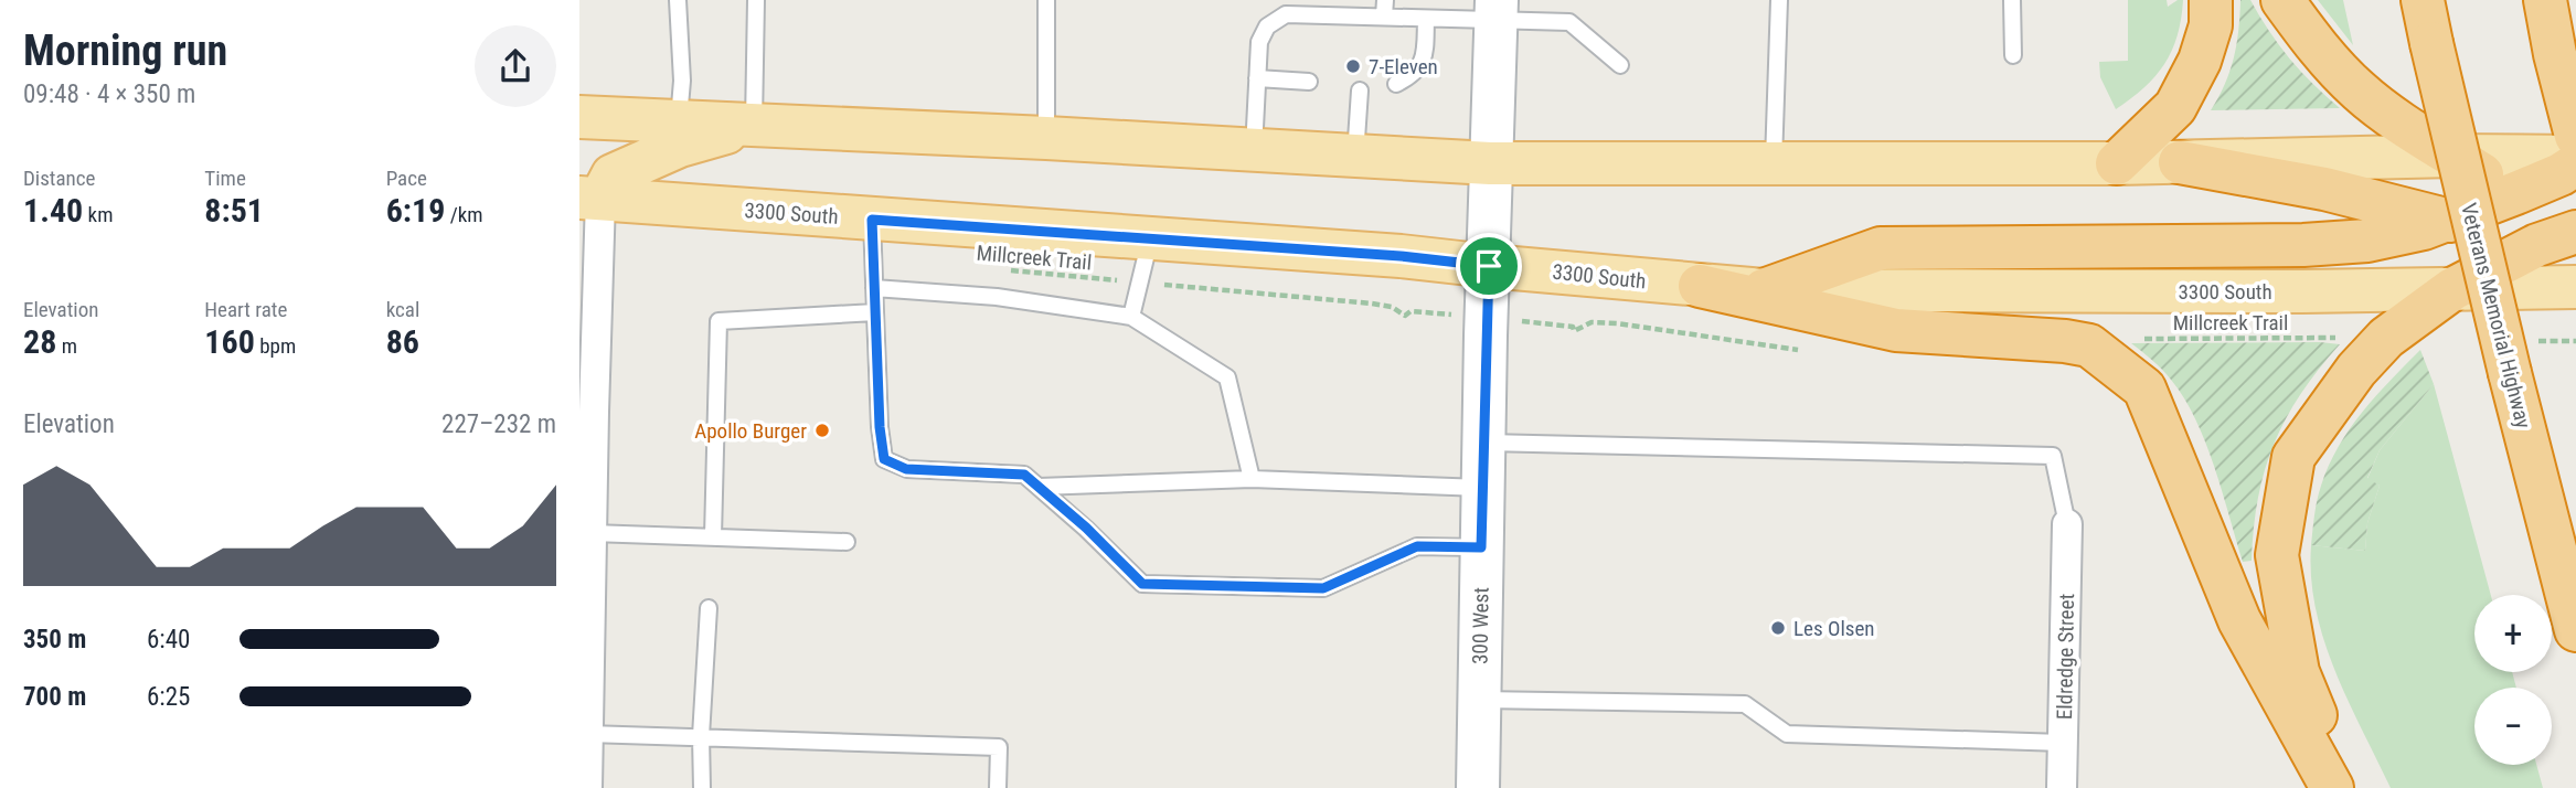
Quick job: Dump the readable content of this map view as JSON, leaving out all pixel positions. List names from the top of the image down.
{
  "streets": {
    "highway": ["Veterans Memorial Highway"],
    "main road": ["3300 South", "300 West"],
    "street": ["Eldredge Street"],
    "path": ["Millcreek Trail"]
  },
  "crossings": [
    ["3300 South", "300 West"]
  ],
  "places": ["7-Eleven", "Apollo Burger", "Les Olsen"],
  "page": {
    "heading": ["Morning run", "09:48 · 4 × 350 m"],
    "stats": [
      ["Distance", "1.40 km"],
      ["Time", "8:51"],
      ["Pace", "6:19 /km"],
      ["Elevation", "28 m"],
      ["Heart rate", "160 bpm"],
      ["kcal", "86"]
    ],
    "chart": ["Elevation", "227–232 m"],
    "map_buttons": ["+", "−"],
    "list": [
      {
        "name": "350 m",
        "note": "6:40"
      },
      {
        "name": "700 m",
        "note": "6:25"
      }
    ]
  }
}
